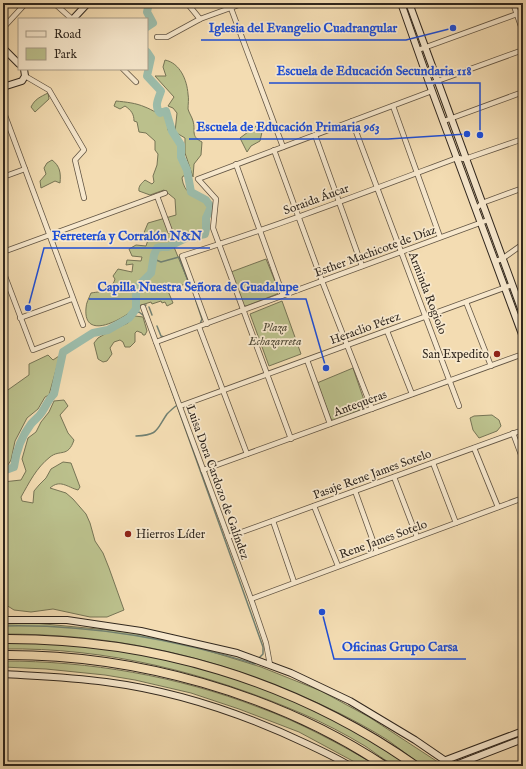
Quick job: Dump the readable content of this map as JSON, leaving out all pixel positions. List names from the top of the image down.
{
  "streets": {
    "street": [
      "Soraida Áucar",
      "Esther Machicote de Díaz",
      "Arminda Rogiolo",
      "Heraclio Pérez",
      "Antequeras",
      "Pasaje Rene James Sotelo",
      "Luisa Dora Cardozo de Galíndez",
      "Rene James Sotelo"
    ]
  },
  "crossings": [
    ["Soraida Áucar", "Esther Machicote de Díaz"],
    ["Soraida Áucar", "Arminda Rogiolo"],
    ["Esther Machicote de Díaz", "Arminda Rogiolo"],
    ["Esther Machicote de Díaz", "Luisa Dora Cardozo de Galíndez"],
    ["Arminda Rogiolo", "Heraclio Pérez"],
    ["Arminda Rogiolo", "Antequeras"],
    ["Heraclio Pérez", "Luisa Dora Cardozo de Galíndez"],
    ["Antequeras", "Luisa Dora Cardozo de Galíndez"],
    ["Pasaje Rene James Sotelo", "Luisa Dora Cardozo de Galíndez"],
    ["Luisa Dora Cardozo de Galíndez", "Rene James Sotelo"]
  ],
  "parks": ["Plaza Echazarreta"],
  "places": [
    "Iglesia del Evangelio Cuadrangular",
    "Escuela de Educación Primaria 963",
    "Escuela de Educación Secundaria 118",
    "Ferretería y Corralón N&N",
    "San Expedito",
    "Capilla Nuestra Señora de Guadalupe",
    "Hierros Líder",
    "Oficinas Grupo Carsa"
  ],
  "legend": ["Road", "Park"]
}
